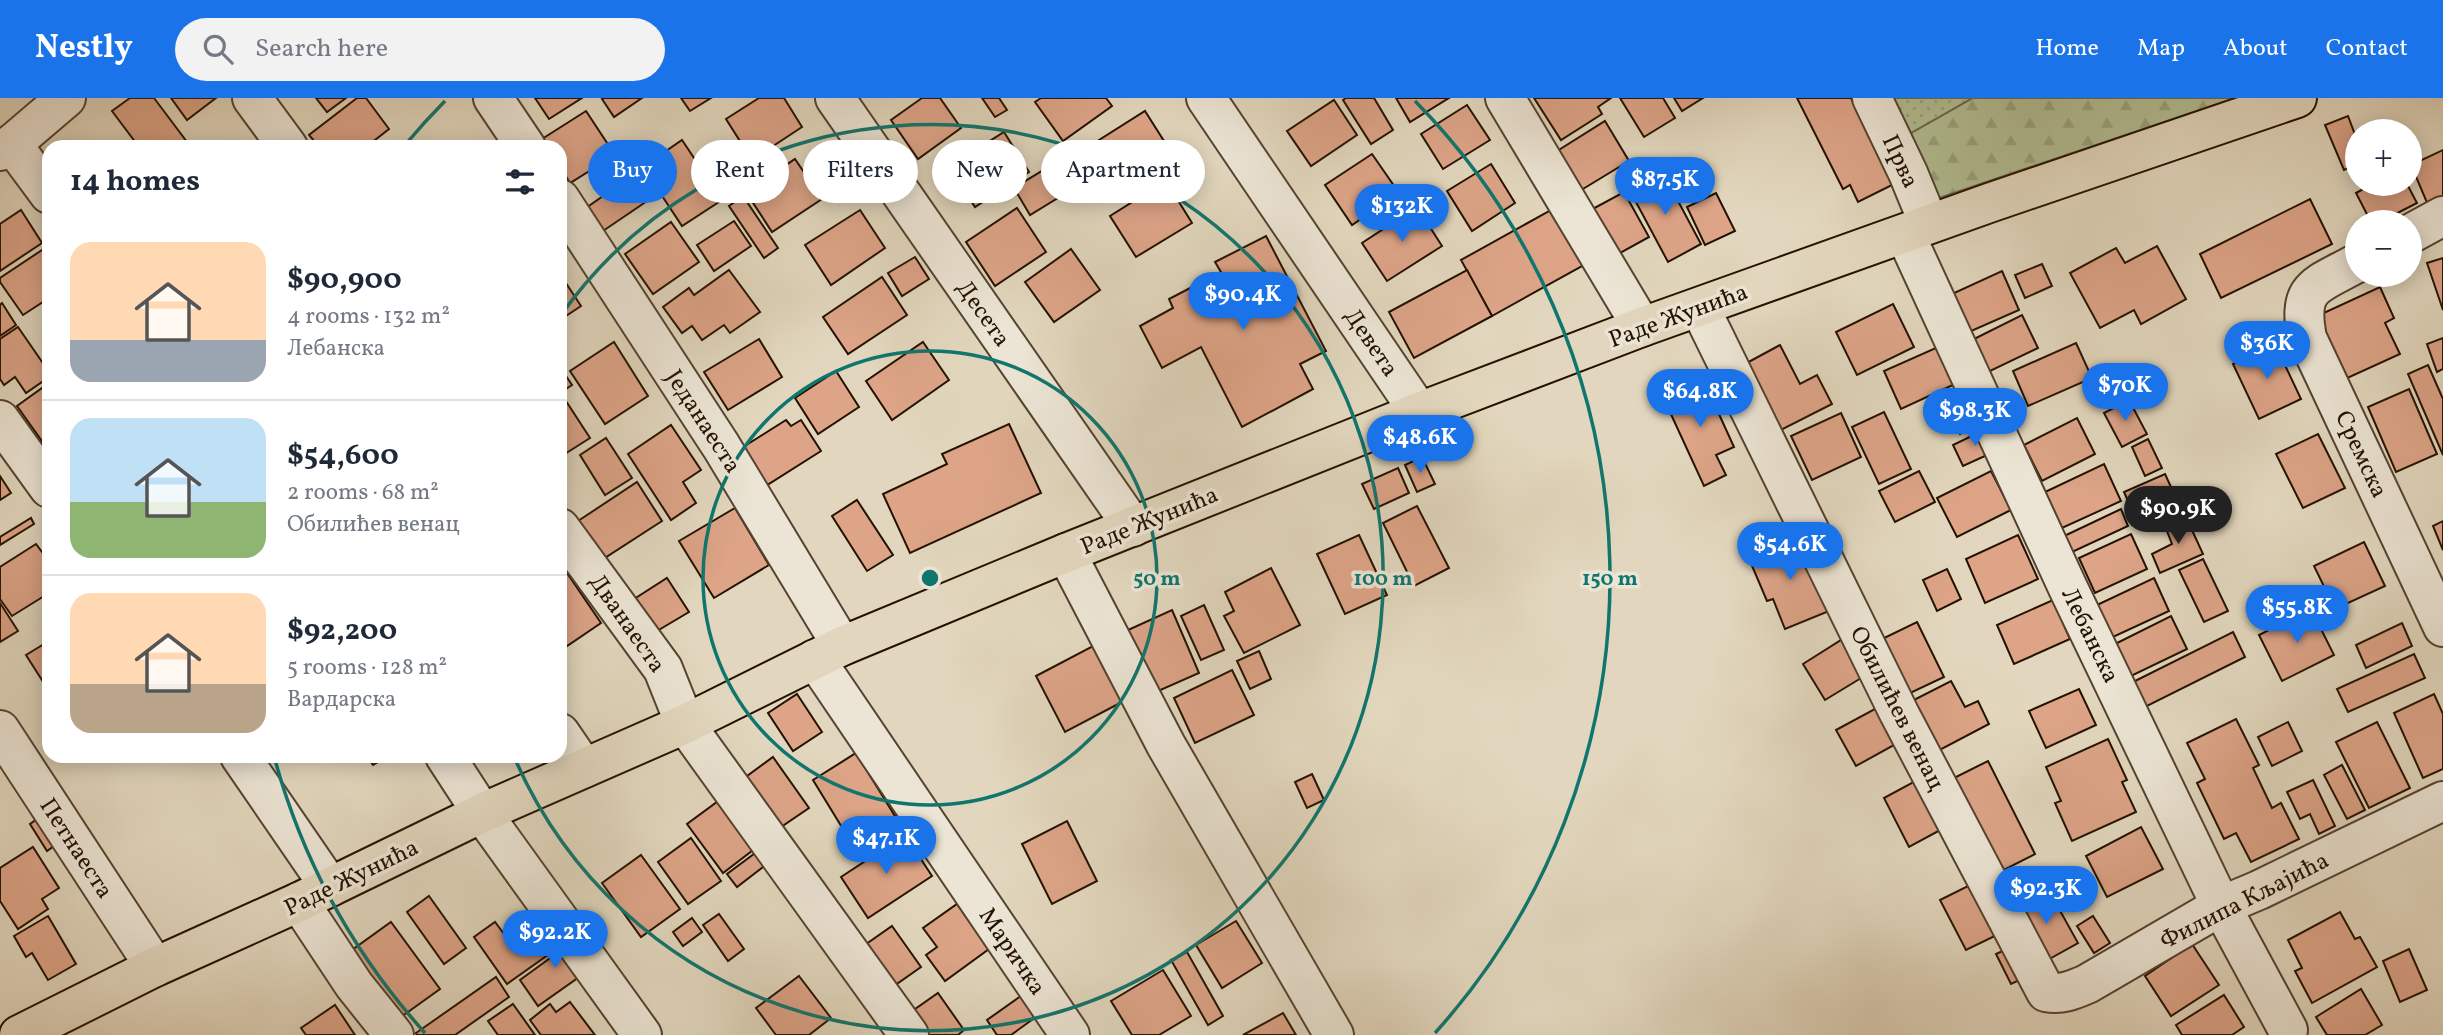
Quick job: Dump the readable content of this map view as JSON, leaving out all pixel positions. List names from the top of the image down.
{
  "streets": {
    "main road": ["Раде Жунића"],
    "street": [
      "Прва",
      "Десета",
      "Девета",
      "Једанаеста",
      "Сремска",
      "Дванаеста",
      "Лебанска",
      "Обилићев венац",
      "Петнаеста",
      "Филипа Кљајића",
      "Маричка"
    ]
  },
  "crossings": [
    ["Прва", "Раде Жунића"],
    ["Прва", "Лебанска"],
    ["Десета", "Раде Жунића"],
    ["Раде Жунића", "Девета"],
    ["Раде Жунића", "Једанаеста"],
    ["Раде Жунића", "Дванаеста"],
    ["Раде Жунића", "Лебанска"],
    ["Раде Жунића", "Обилићев венац"],
    ["Раде Жунића", "Петнаеста"],
    ["Раде Жунића", "Маричка"],
    ["Једанаеста", "Маричка"],
    ["Лебанска", "Филипа Кљајића"],
    ["Обилићев венац", "Филипа Кљајића"]
  ],
  "page": {
    "header": "Nestly",
    "search": "Search here",
    "nav": [
      "Home",
      "Map",
      "About",
      "Contact"
    ],
    "map_buttons": ["+", "−"],
    "chip": [
      "Buy",
      "Rent",
      "Filters",
      "New",
      "Apartment"
    ],
    "heading": "14 homes",
    "price": [
      "$87.5K",
      "$132K",
      "$90.4K",
      "$36K",
      "$70K",
      "$64.8K",
      "$98.3K",
      "$48.6K",
      "$90.9K",
      "$54.6K",
      "$55.8K",
      "$47.1K",
      "$92.3K",
      "$92.2K"
    ],
    "list": [
      {
        "name": "$90,900",
        "note": "4 rooms · 132 m² · Лебанска"
      },
      {
        "name": "$54,600",
        "note": "2 rooms · 68 m² · Обилићев венац"
      },
      {
        "name": "$92,200",
        "note": "5 rooms · 128 m² · Вардарска"
      }
    ]
  },
  "rings": ["50 m", "100 m", "150 m"]
}
